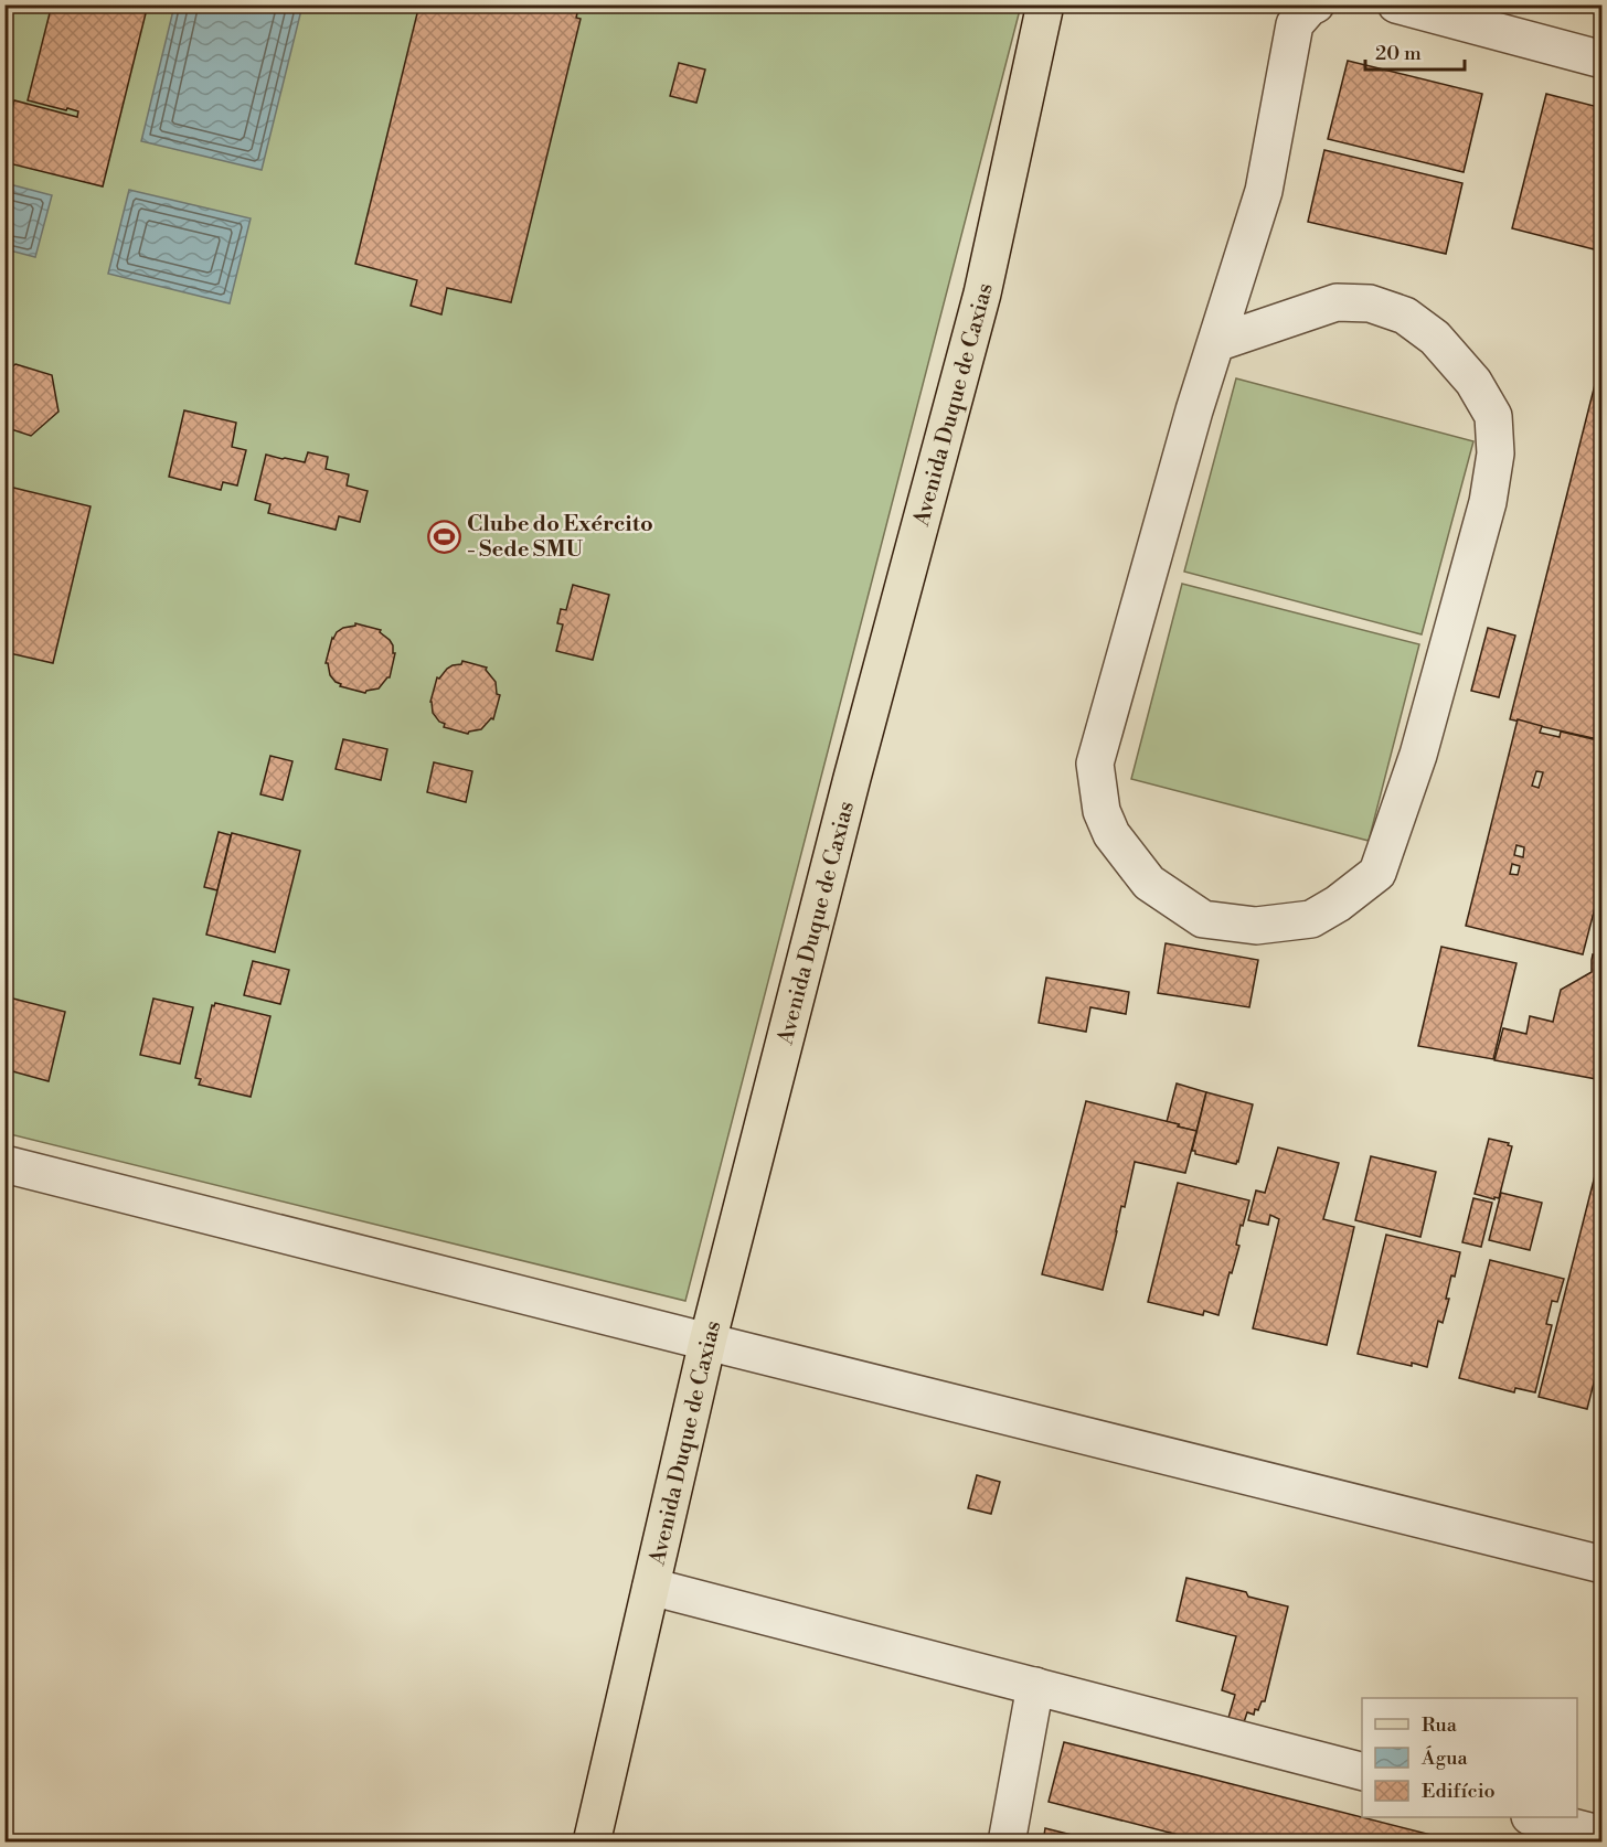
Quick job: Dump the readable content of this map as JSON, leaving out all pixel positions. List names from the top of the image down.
{
  "streets": {
    "main road": ["Avenida Duque de Caxias"]
  },
  "places": {
    "sports": ["Clube do Exército - Sede SMU"]
  },
  "legend": ["Rua", "Água", "Edifício"],
  "scale_bar": "20 m"
}
